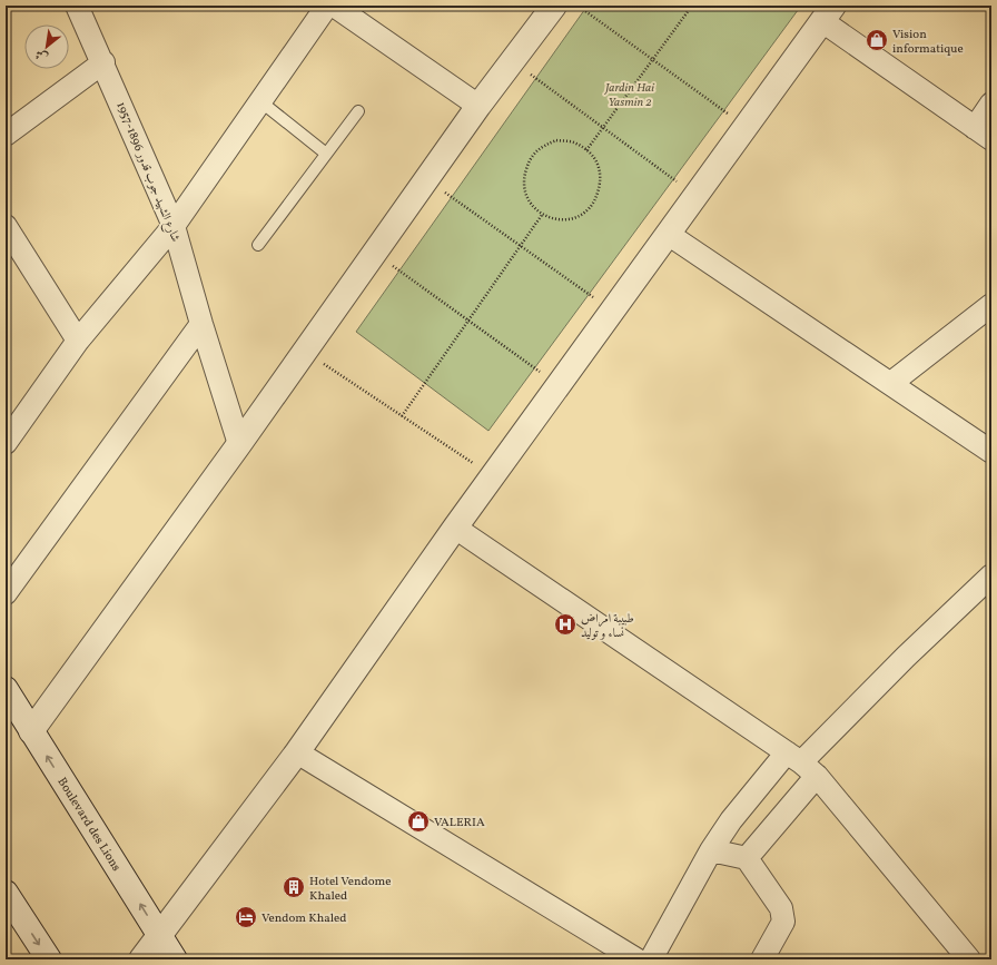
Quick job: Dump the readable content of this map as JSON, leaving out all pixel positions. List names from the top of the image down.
{
  "streets": {
    "street": ["شارع الشهيد جوب قدور 1896-1957", "Boulevard des Lions"]
  },
  "one_way": ["Boulevard des Lions"],
  "parks": ["Jardin Hai Yasmin 2"],
  "places": {
    "shop": ["Vision informatique", "VALERIA"],
    "hospital": ["طبيبة امراض نساء و توليد"],
    "building": ["Hotel Vendome Khaled"],
    "hotel": ["Vendom Khaled"]
  },
  "north": "bottom left"
}
